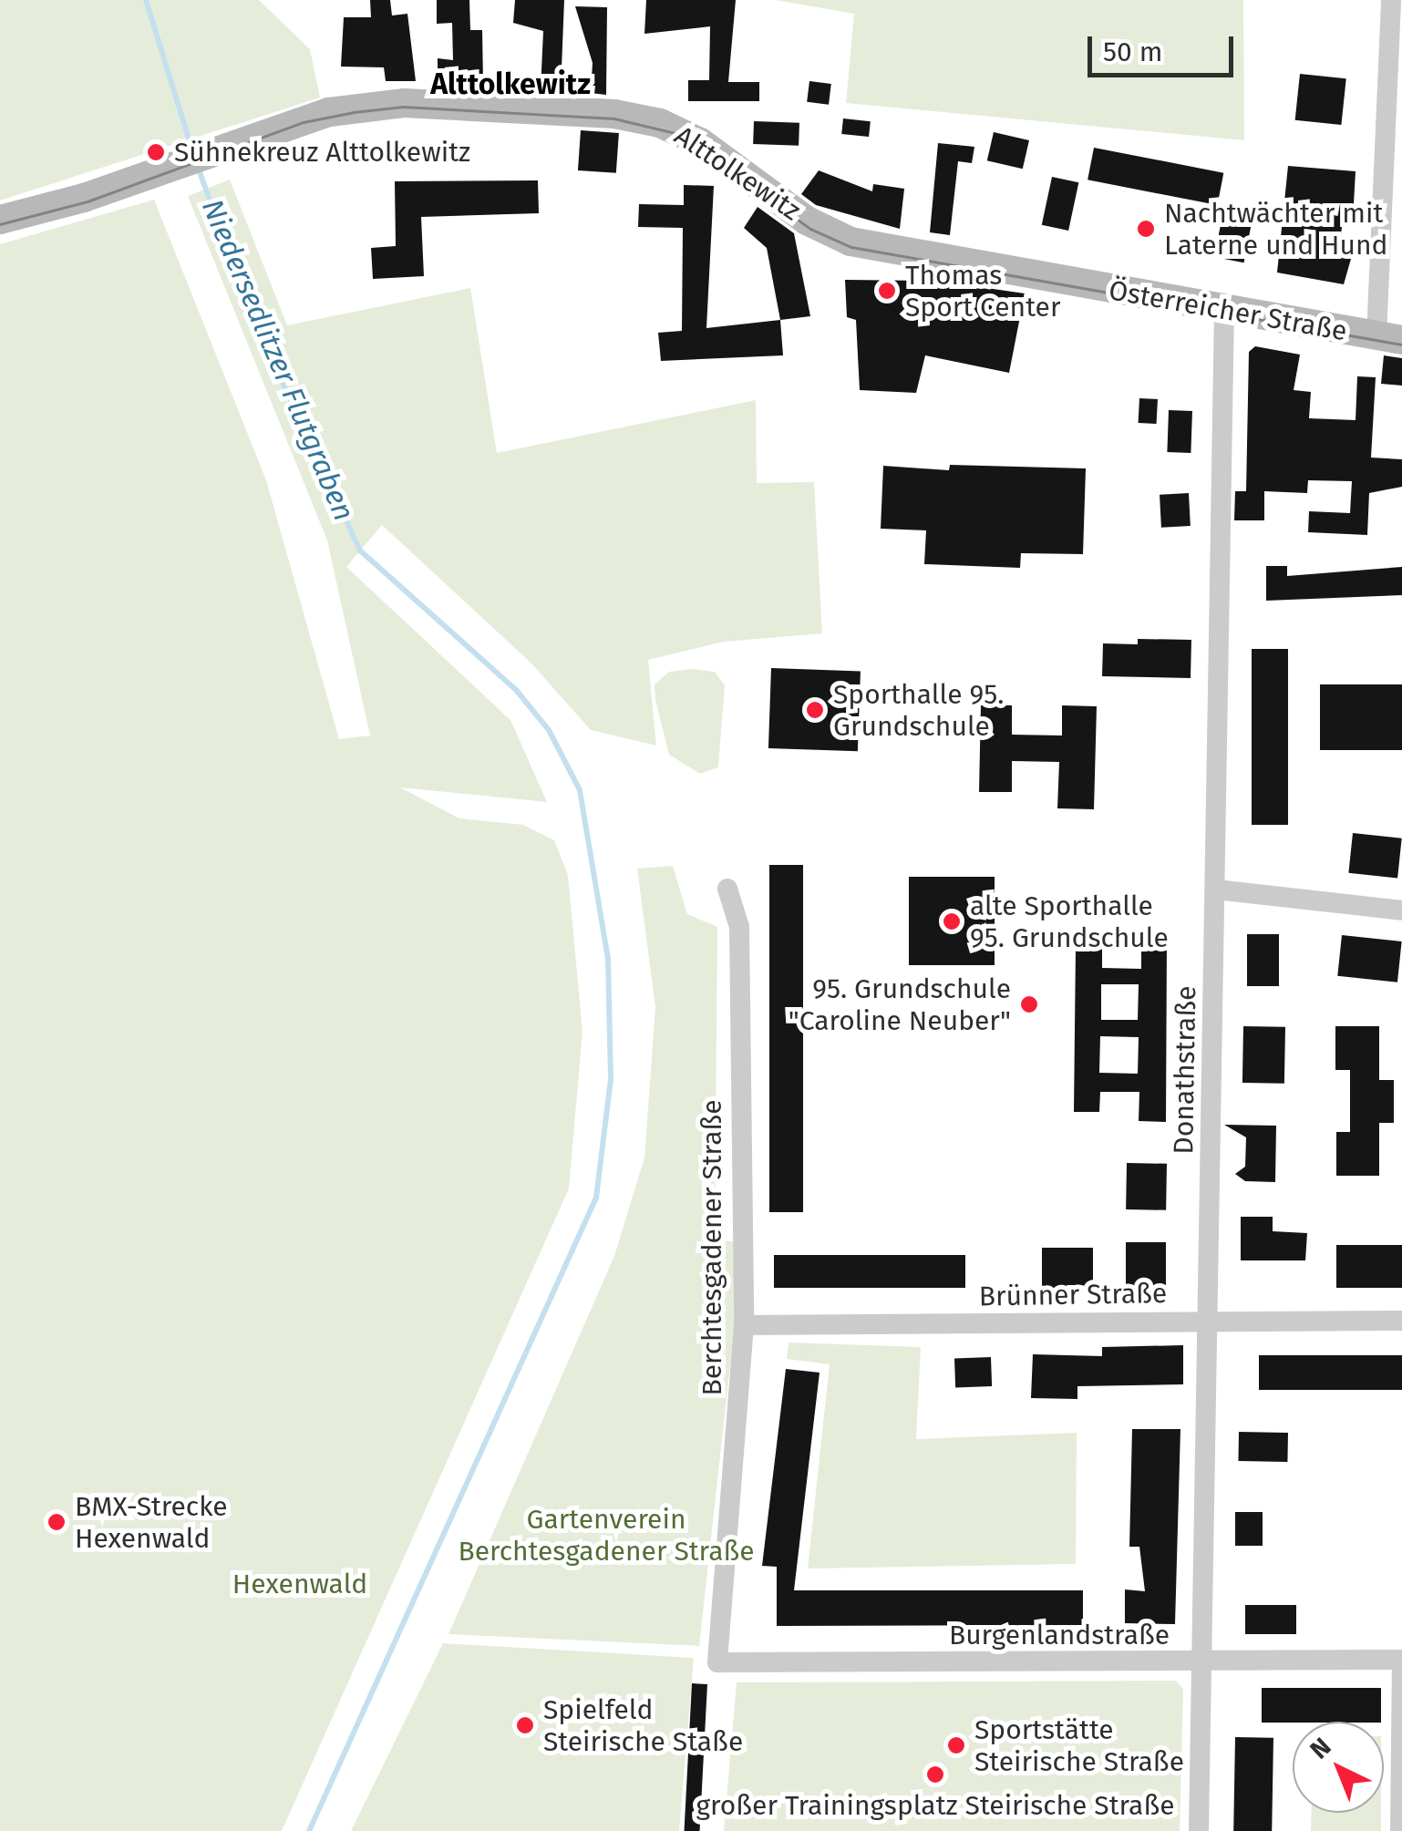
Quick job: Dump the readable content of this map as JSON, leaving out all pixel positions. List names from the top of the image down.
{
  "streets": {
    "main road": ["Alttolkewitz", "Österreicher Straße"],
    "street": [
      "Donathstraße",
      "Berchtesgadener Straße",
      "Brünner Straße",
      "Burgenlandstraße"
    ]
  },
  "crossings": [
    ["Alttolkewitz", "Österreicher Straße"],
    ["Österreicher Straße", "Donathstraße"],
    ["Donathstraße", "Brünner Straße"],
    ["Donathstraße", "Burgenlandstraße"],
    ["Berchtesgadener Straße", "Brünner Straße"],
    ["Berchtesgadener Straße", "Burgenlandstraße"]
  ],
  "districts": ["Alttolkewitz"],
  "water": ["Niedersedlitzer Flutgraben"],
  "parks": ["Gartenverein Berchtesgadener Straße", "Hexenwald"],
  "places": [
    "Sühnekreuz Alttolkewitz",
    "Nachtwächter mit Laterne und Hund",
    "Thomas Sport Center",
    "Sporthalle 95. Grundschule",
    "alte Sporthalle 95. Grundschule",
    "95. Grundschule \"Caroline Neuber\"",
    "BMX-Strecke Hexenwald",
    "Spielfeld Steirische Staße",
    "Sportstätte Steirische Straße",
    "großer Trainingsplatz Steirische Straße"
  ],
  "scale_bar": "50 m",
  "north": "top left"
}
